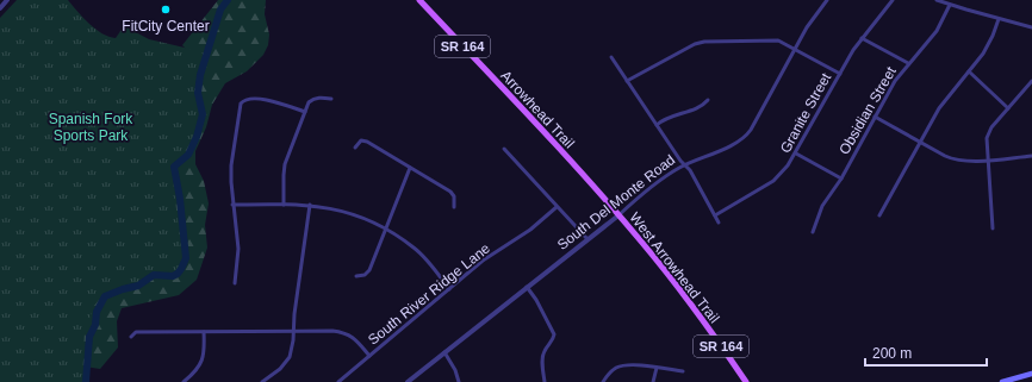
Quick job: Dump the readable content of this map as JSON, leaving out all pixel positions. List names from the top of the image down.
{
  "streets": {
    "main road": ["SR 164", "Arrowhead Trail", "West Arrowhead Trail"],
    "street": [
      "Obsidian Street",
      "Granite Street",
      "South Del Monte Road",
      "South River Ridge Lane"
    ]
  },
  "crossings": [
    ["Arrowhead Trail", "South Del Monte Road"],
    ["Arrowhead Trail", "West Arrowhead Trail"],
    ["South Del Monte Road", "West Arrowhead Trail"]
  ],
  "parks": ["Spanish Fork Sports Park"],
  "places": ["FitCity Center"],
  "scale_bar": "200 m"
}
